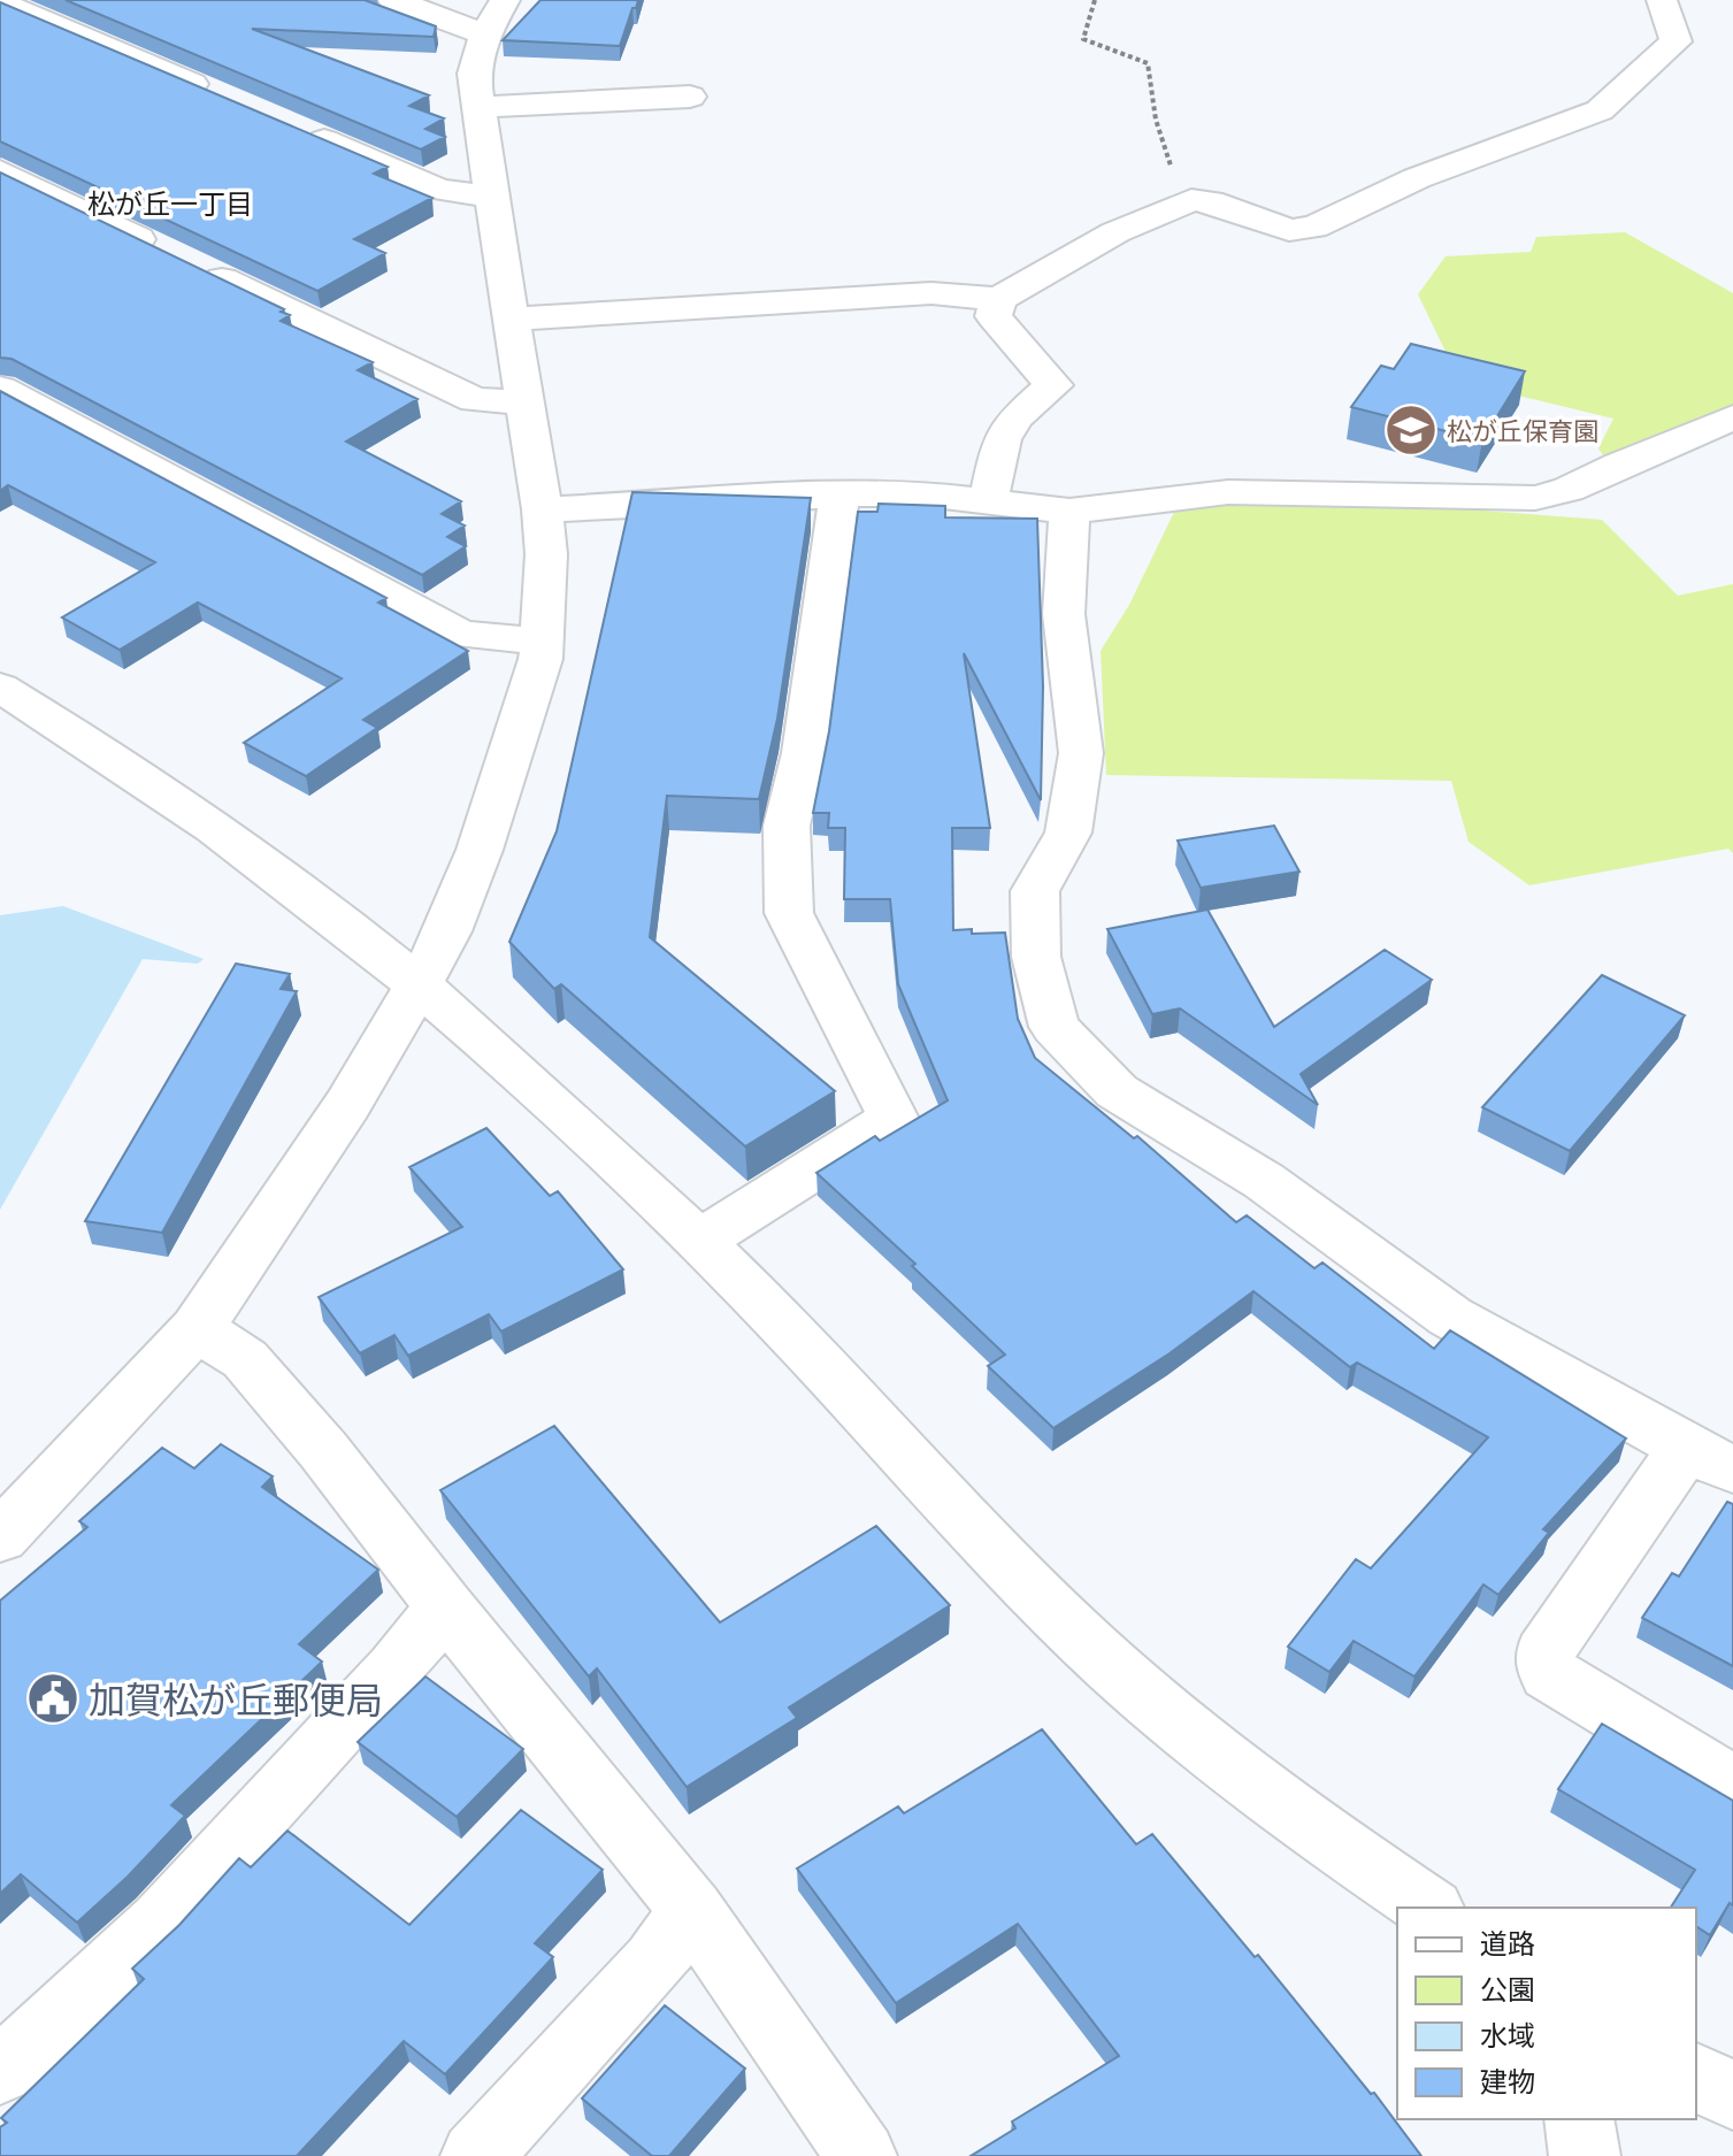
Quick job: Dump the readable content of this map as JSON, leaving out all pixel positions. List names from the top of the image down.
{
  "districts": ["松が丘一丁目"],
  "places": {
    "school or university": ["松が丘保育園"],
    "public building": ["加賀松が丘郵便局"]
  },
  "legend": [
    "道路",
    "公園",
    "水域",
    "建物"
  ]
}
